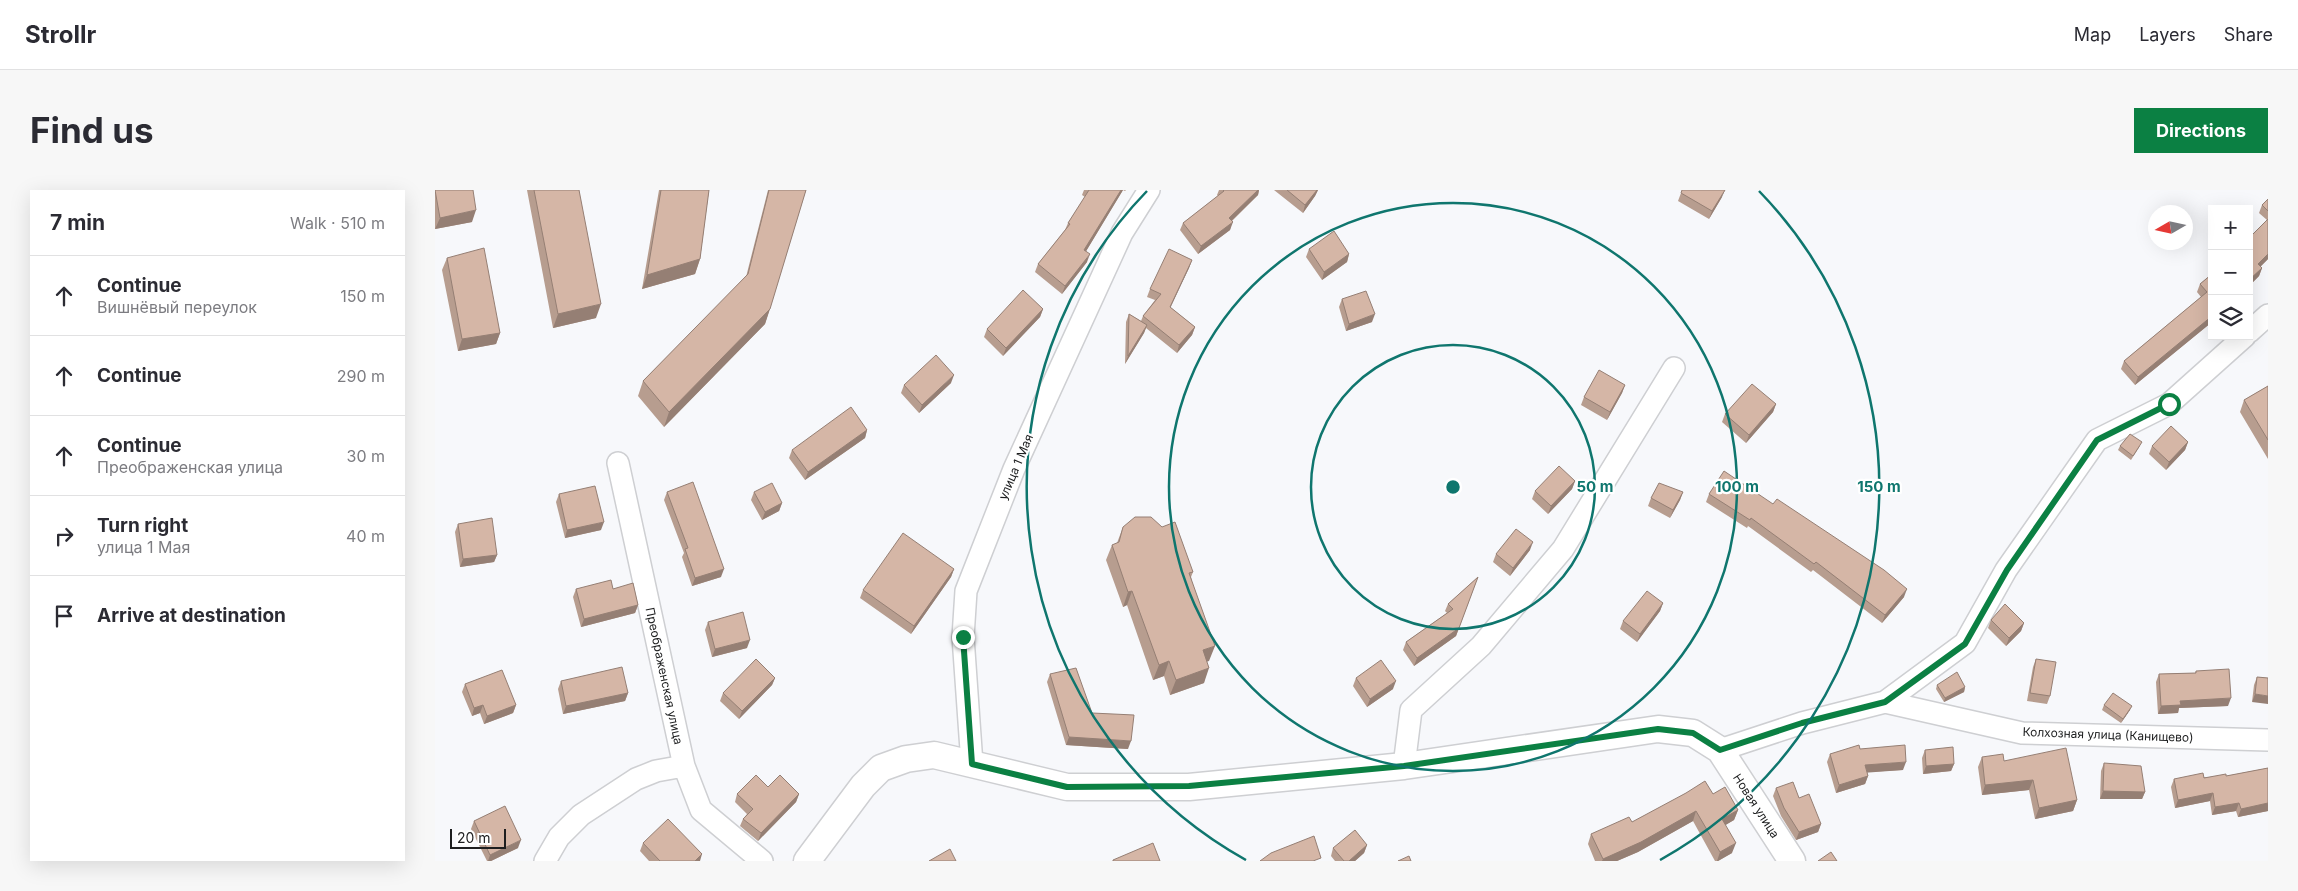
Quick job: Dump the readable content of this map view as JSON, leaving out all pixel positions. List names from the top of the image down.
{
  "streets": {
    "street": [
      "улица 1 Мая",
      "Преображенская улица",
      "Колхозная улица (Канищево)",
      "Новая улица"
    ]
  },
  "crossings": [
    ["Колхозная улица (Канищево)", "Новая улица"]
  ],
  "scale_bar": "20 m",
  "north": "left",
  "page": {
    "header": "Strollr",
    "nav": ["Map", "Layers", "Share"],
    "buttons": "Directions",
    "title": "Find us",
    "heading": ["7 min", "Walk · 510 m"],
    "map_buttons": ["+", "−"],
    "list": [
      ["Continue", "Вишнёвый переулок", "150 m"],
      ["Continue", "290 m"],
      ["Continue", "Преображенская улица", "30 m"],
      ["Turn right", "улица 1 Мая", "40 m"],
      "Arrive at destination"
    ],
    "scale": "20 m"
  },
  "rings": ["50 m", "100 m", "150 m"]
}
